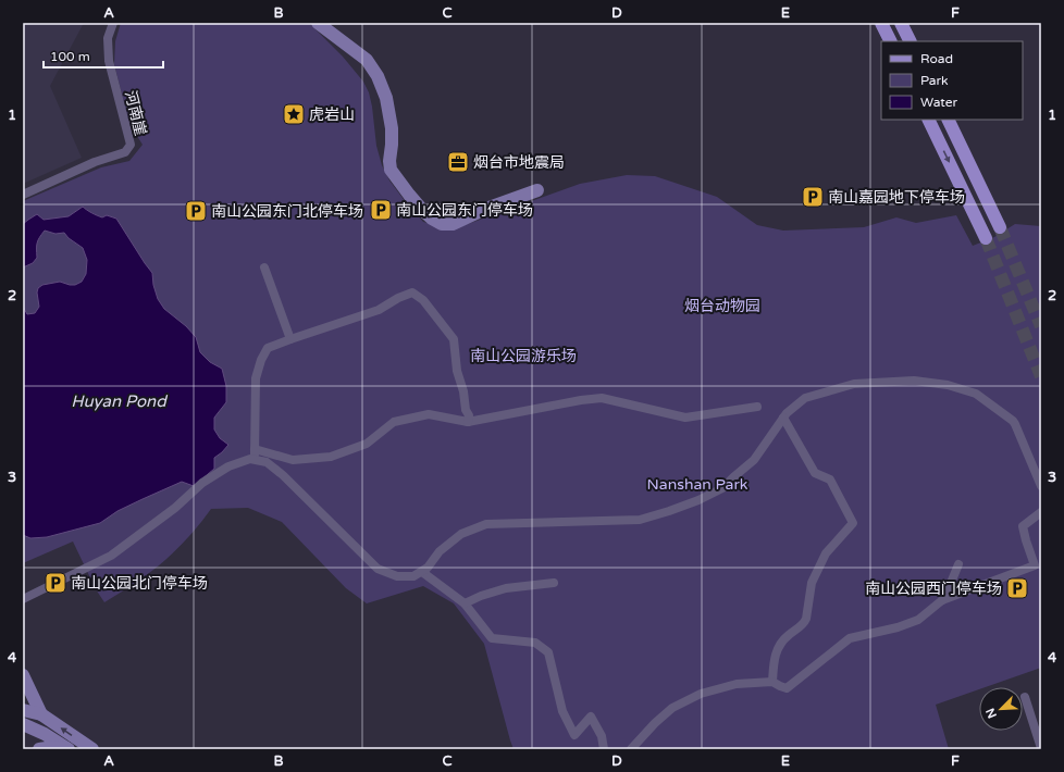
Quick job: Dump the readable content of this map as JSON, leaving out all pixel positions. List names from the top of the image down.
{
  "streets": {
    "street": ["河南崖"]
  },
  "water": ["Huyan Pond"],
  "parks": ["烟台动物园", "南山公园游乐场", "Nanshan Park"],
  "places": {
    "place": ["虎岩山"],
    "office": ["烟台市地震局"],
    "parking": [
      "南山嘉园地下停车场",
      "南山公园东门停车场",
      "南山公园东门北停车场",
      "南山公园北门停车场",
      "南山公园西门停车场"
    ]
  },
  "legend": ["Road", "Park", "Water"],
  "scale_bar": "100 m",
  "north": "bottom left",
  "grid": {
    "columns": [
      "A",
      "B",
      "C",
      "D",
      "E",
      "F"
    ],
    "rows": [
      "1",
      "2",
      "3",
      "4"
    ]
  }
}
